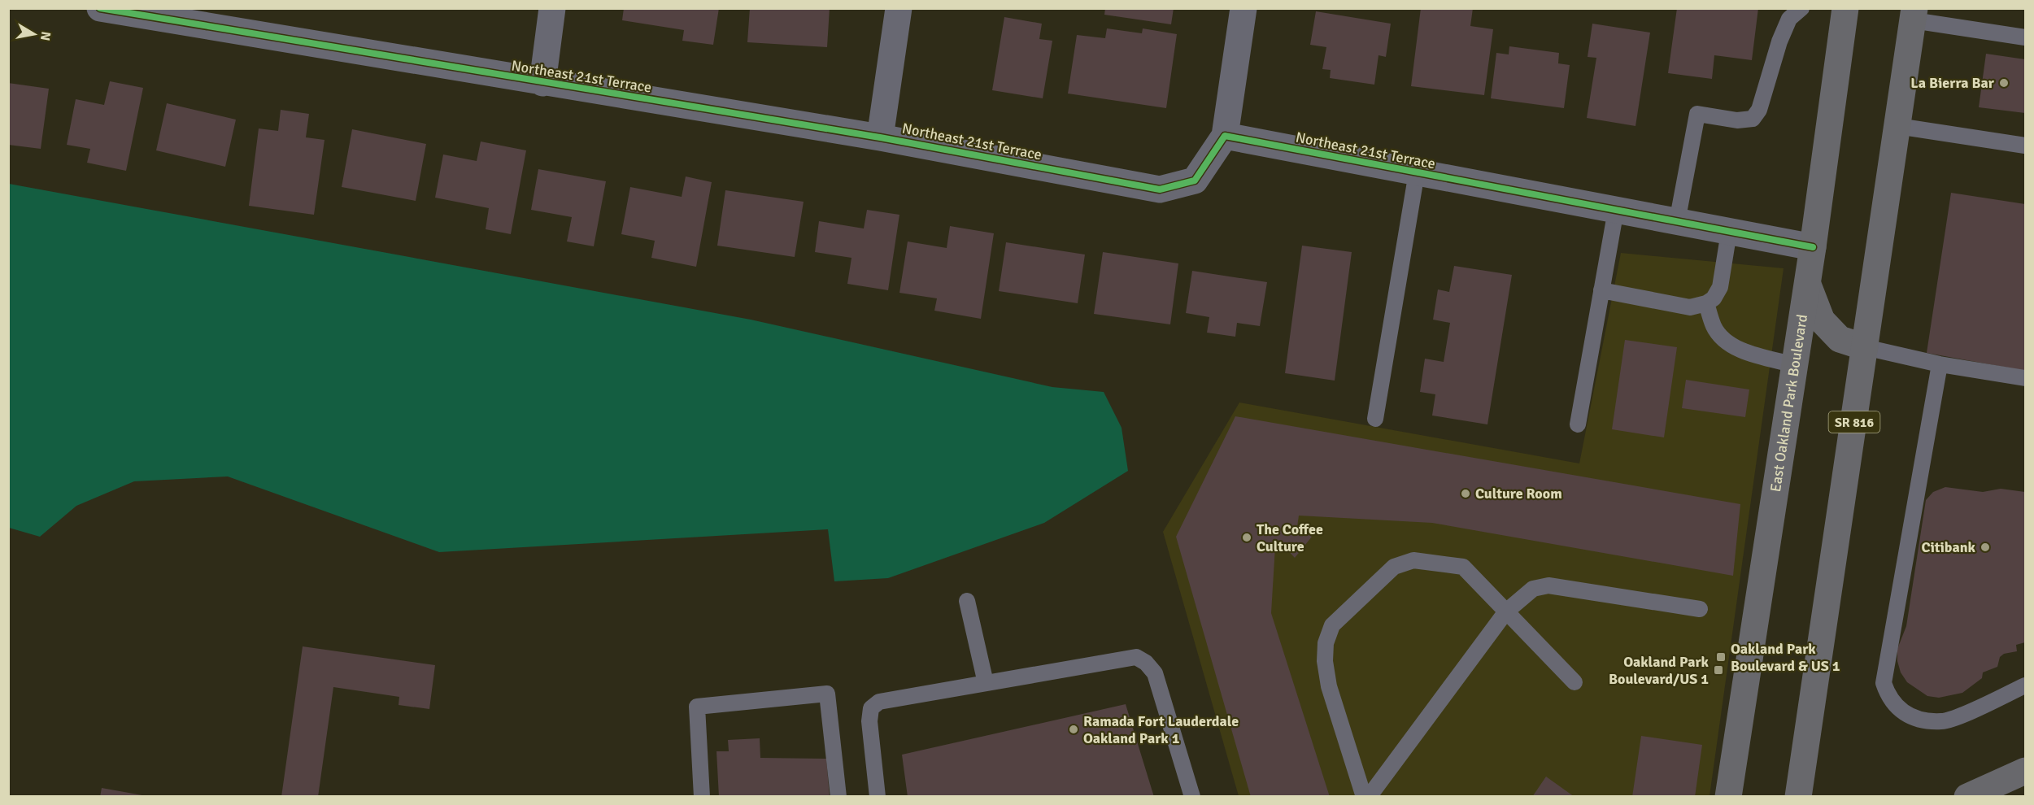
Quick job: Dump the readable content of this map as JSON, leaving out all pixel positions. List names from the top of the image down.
{
  "streets": {
    "main road": ["East Oakland Park Boulevard", "SR 816"],
    "street": ["Northeast 21st Terrace"]
  },
  "crossings": [
    ["Northeast 21st Terrace", "East Oakland Park Boulevard"]
  ],
  "places": {
    "other": [
      "La Bierra Bar",
      "Culture Room",
      "The Coffee Culture",
      "Citibank",
      "Ramada Fort Lauderdale Oakland Park 1"
    ],
    "transit": ["Oakland Park Boulevard & US 1", "Oakland Park Boulevard/US 1"]
  },
  "north": "right"
}
